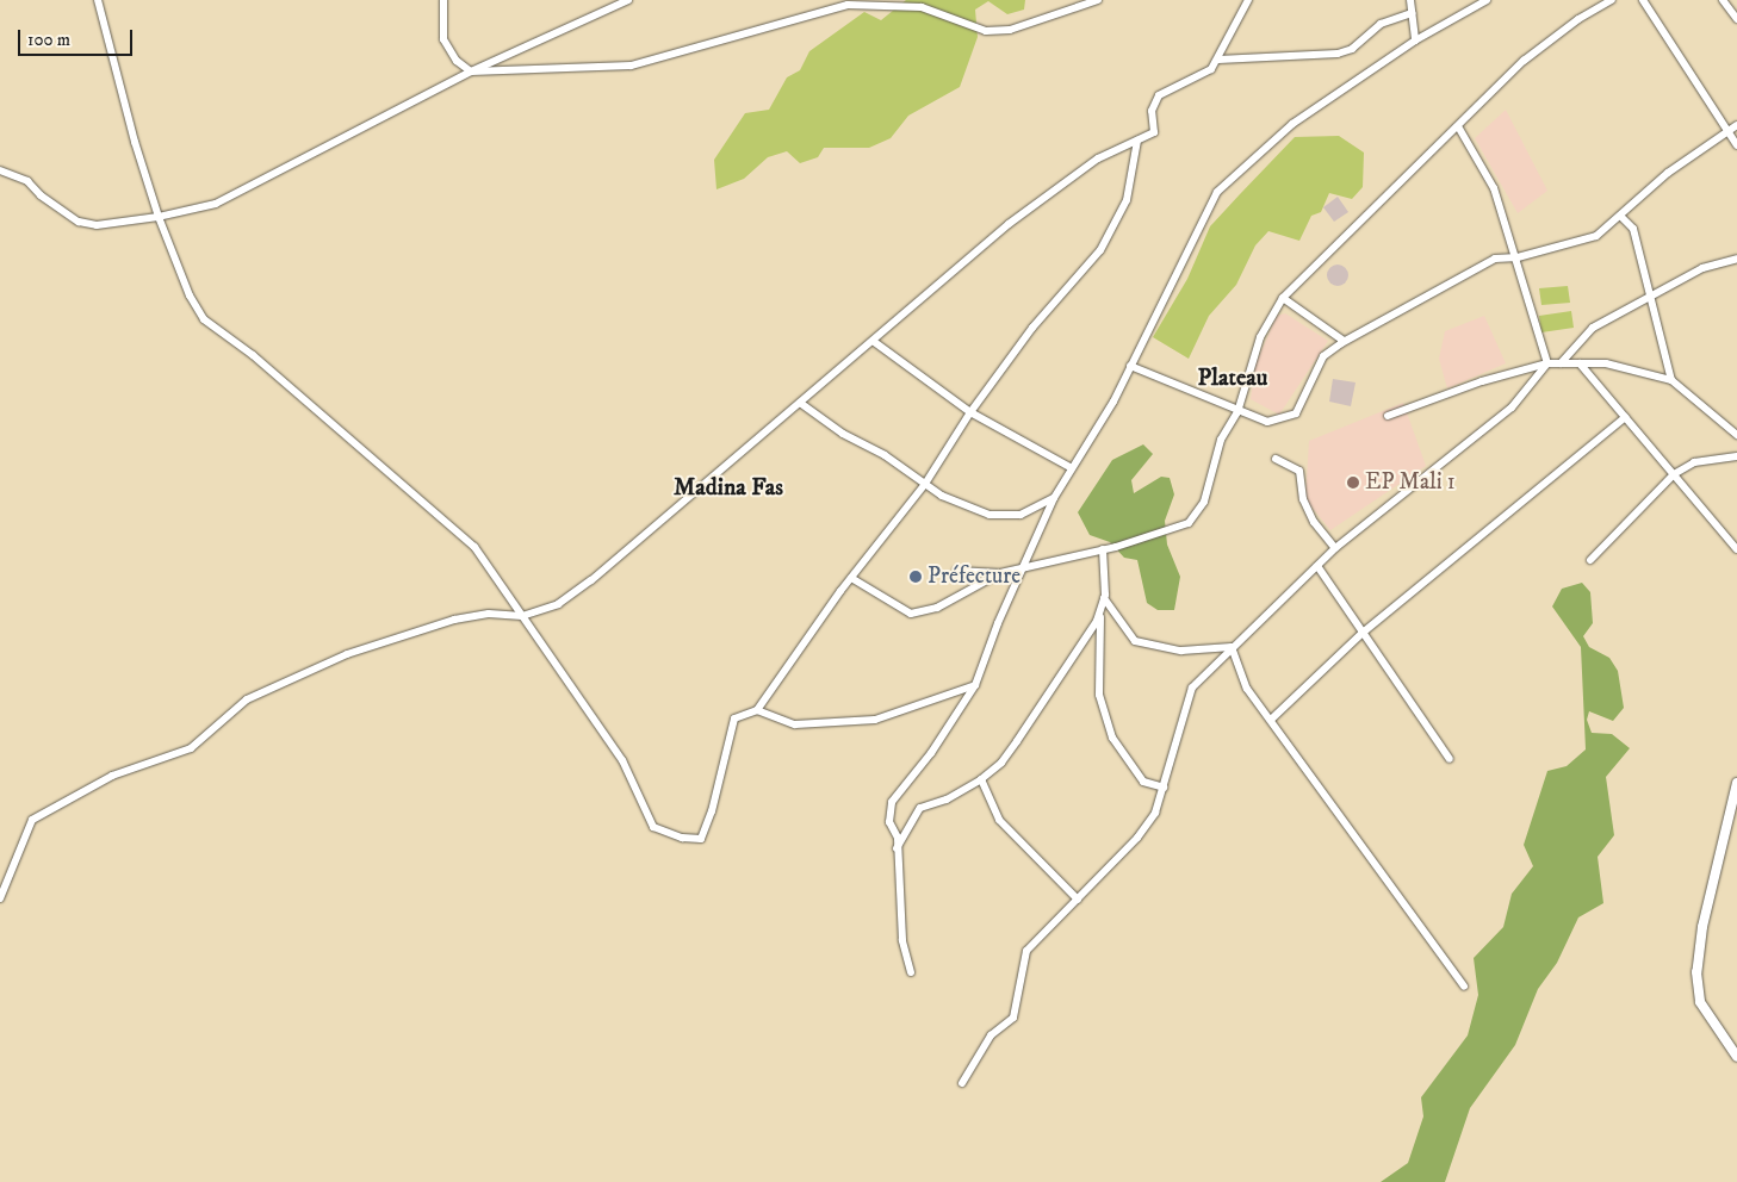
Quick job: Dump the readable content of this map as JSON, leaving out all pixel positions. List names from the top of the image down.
{
  "districts": ["Plateau", "Madina Fas"],
  "places": ["EP Mali 1", "Préfecture"],
  "scale_bar": "100 m"
}
